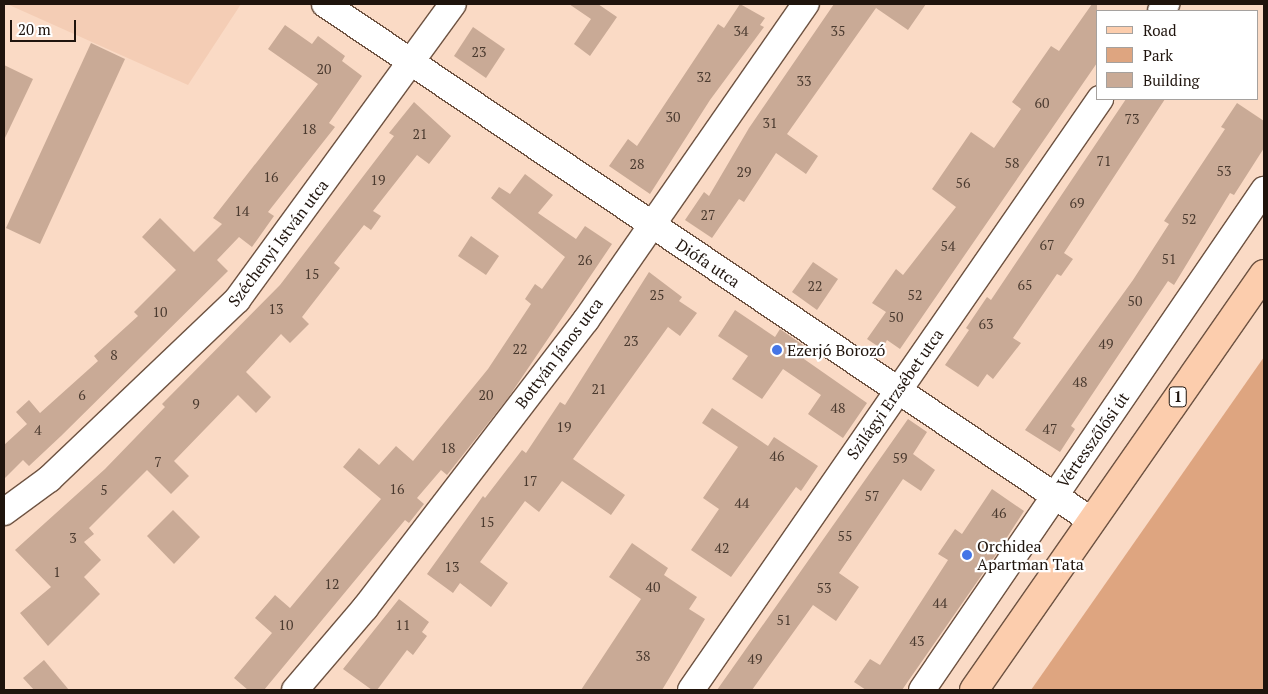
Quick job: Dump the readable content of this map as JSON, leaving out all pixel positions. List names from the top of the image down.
{
  "streets": {
    "main road": ["1"],
    "street": [
      "Széchenyi István utca",
      "Diófa utca",
      "Bottyán János utca",
      "Szilágyi Erzsébet utca",
      "Vértesszőlősi út"
    ]
  },
  "crossings": [
    ["Széchenyi István utca", "Diófa utca"],
    ["Diófa utca", "Bottyán János utca"],
    ["Diófa utca", "Szilágyi Erzsébet utca"],
    ["Diófa utca", "1"],
    ["Diófa utca", "Vértesszőlősi út"]
  ],
  "places": ["Ezerjó Borozó", "Orchidea Apartman Tata"],
  "house_numbers": [
    "34",
    "35",
    "23",
    "20",
    "32",
    "33",
    "60",
    "30",
    "73",
    "31",
    "18",
    "21",
    "71",
    "58",
    "28",
    "53",
    "29",
    "16",
    "19",
    "56",
    "69",
    "14",
    "27",
    "52",
    "67",
    "54",
    "51",
    "26",
    "15",
    "65",
    "22",
    "25",
    "52",
    "50",
    "13",
    "10",
    "50",
    "63",
    "23",
    "49",
    "22",
    "8",
    "48",
    "21",
    "6",
    "20",
    "9",
    "48",
    "19",
    "47",
    "4",
    "18",
    "46",
    "59",
    "7",
    "17",
    "16",
    "5",
    "57",
    "44",
    "46",
    "15",
    "55",
    "3",
    "42",
    "13",
    "1",
    "12",
    "40",
    "53",
    "44",
    "51",
    "10",
    "11",
    "43",
    "38",
    "49"
  ],
  "legend": ["Road", "Park", "Building"],
  "scale_bar": "20 m"
}
